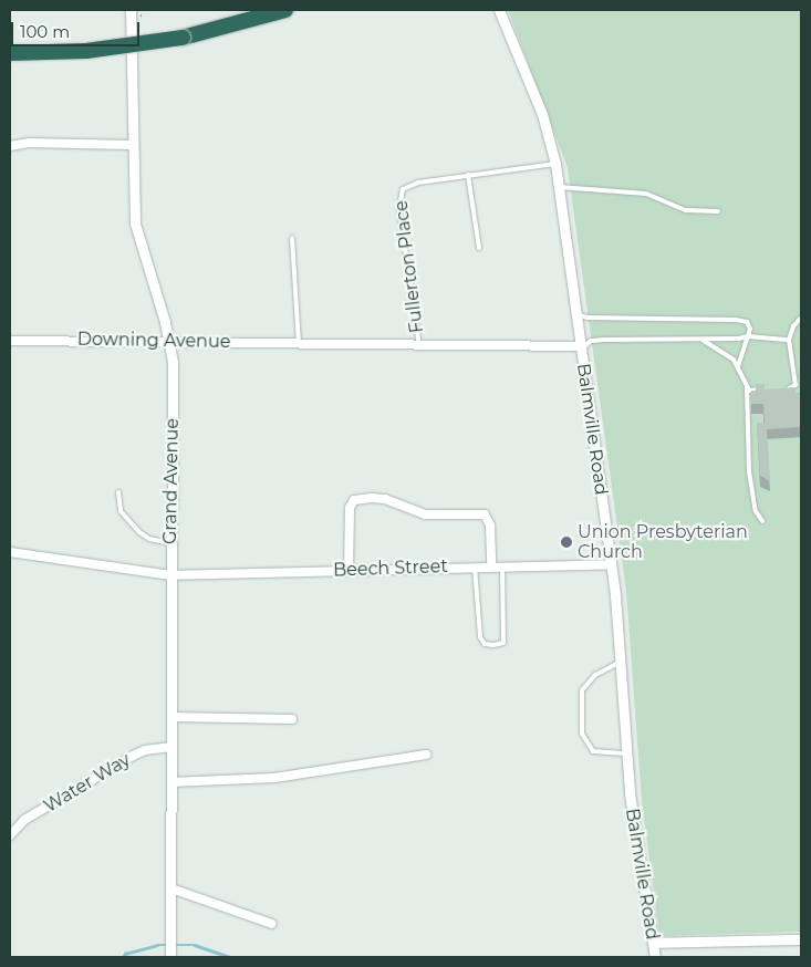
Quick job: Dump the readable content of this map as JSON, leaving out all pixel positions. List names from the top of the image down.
{
  "streets": {
    "street": [
      "Downing Avenue",
      "Balmville Road",
      "Grand Avenue",
      "Beech Street",
      "Water Way"
    ],
    "lane": ["Fullerton Place"]
  },
  "crossings": [
    ["Fullerton Place", "Downing Avenue"],
    ["Fullerton Place", "Balmville Road"],
    ["Downing Avenue", "Balmville Road"],
    ["Downing Avenue", "Grand Avenue"],
    ["Balmville Road", "Beech Street"],
    ["Grand Avenue", "Beech Street"],
    ["Grand Avenue", "Water Way"]
  ],
  "places": ["Union Presbyterian Church"],
  "scale_bar": "100 m"
}
